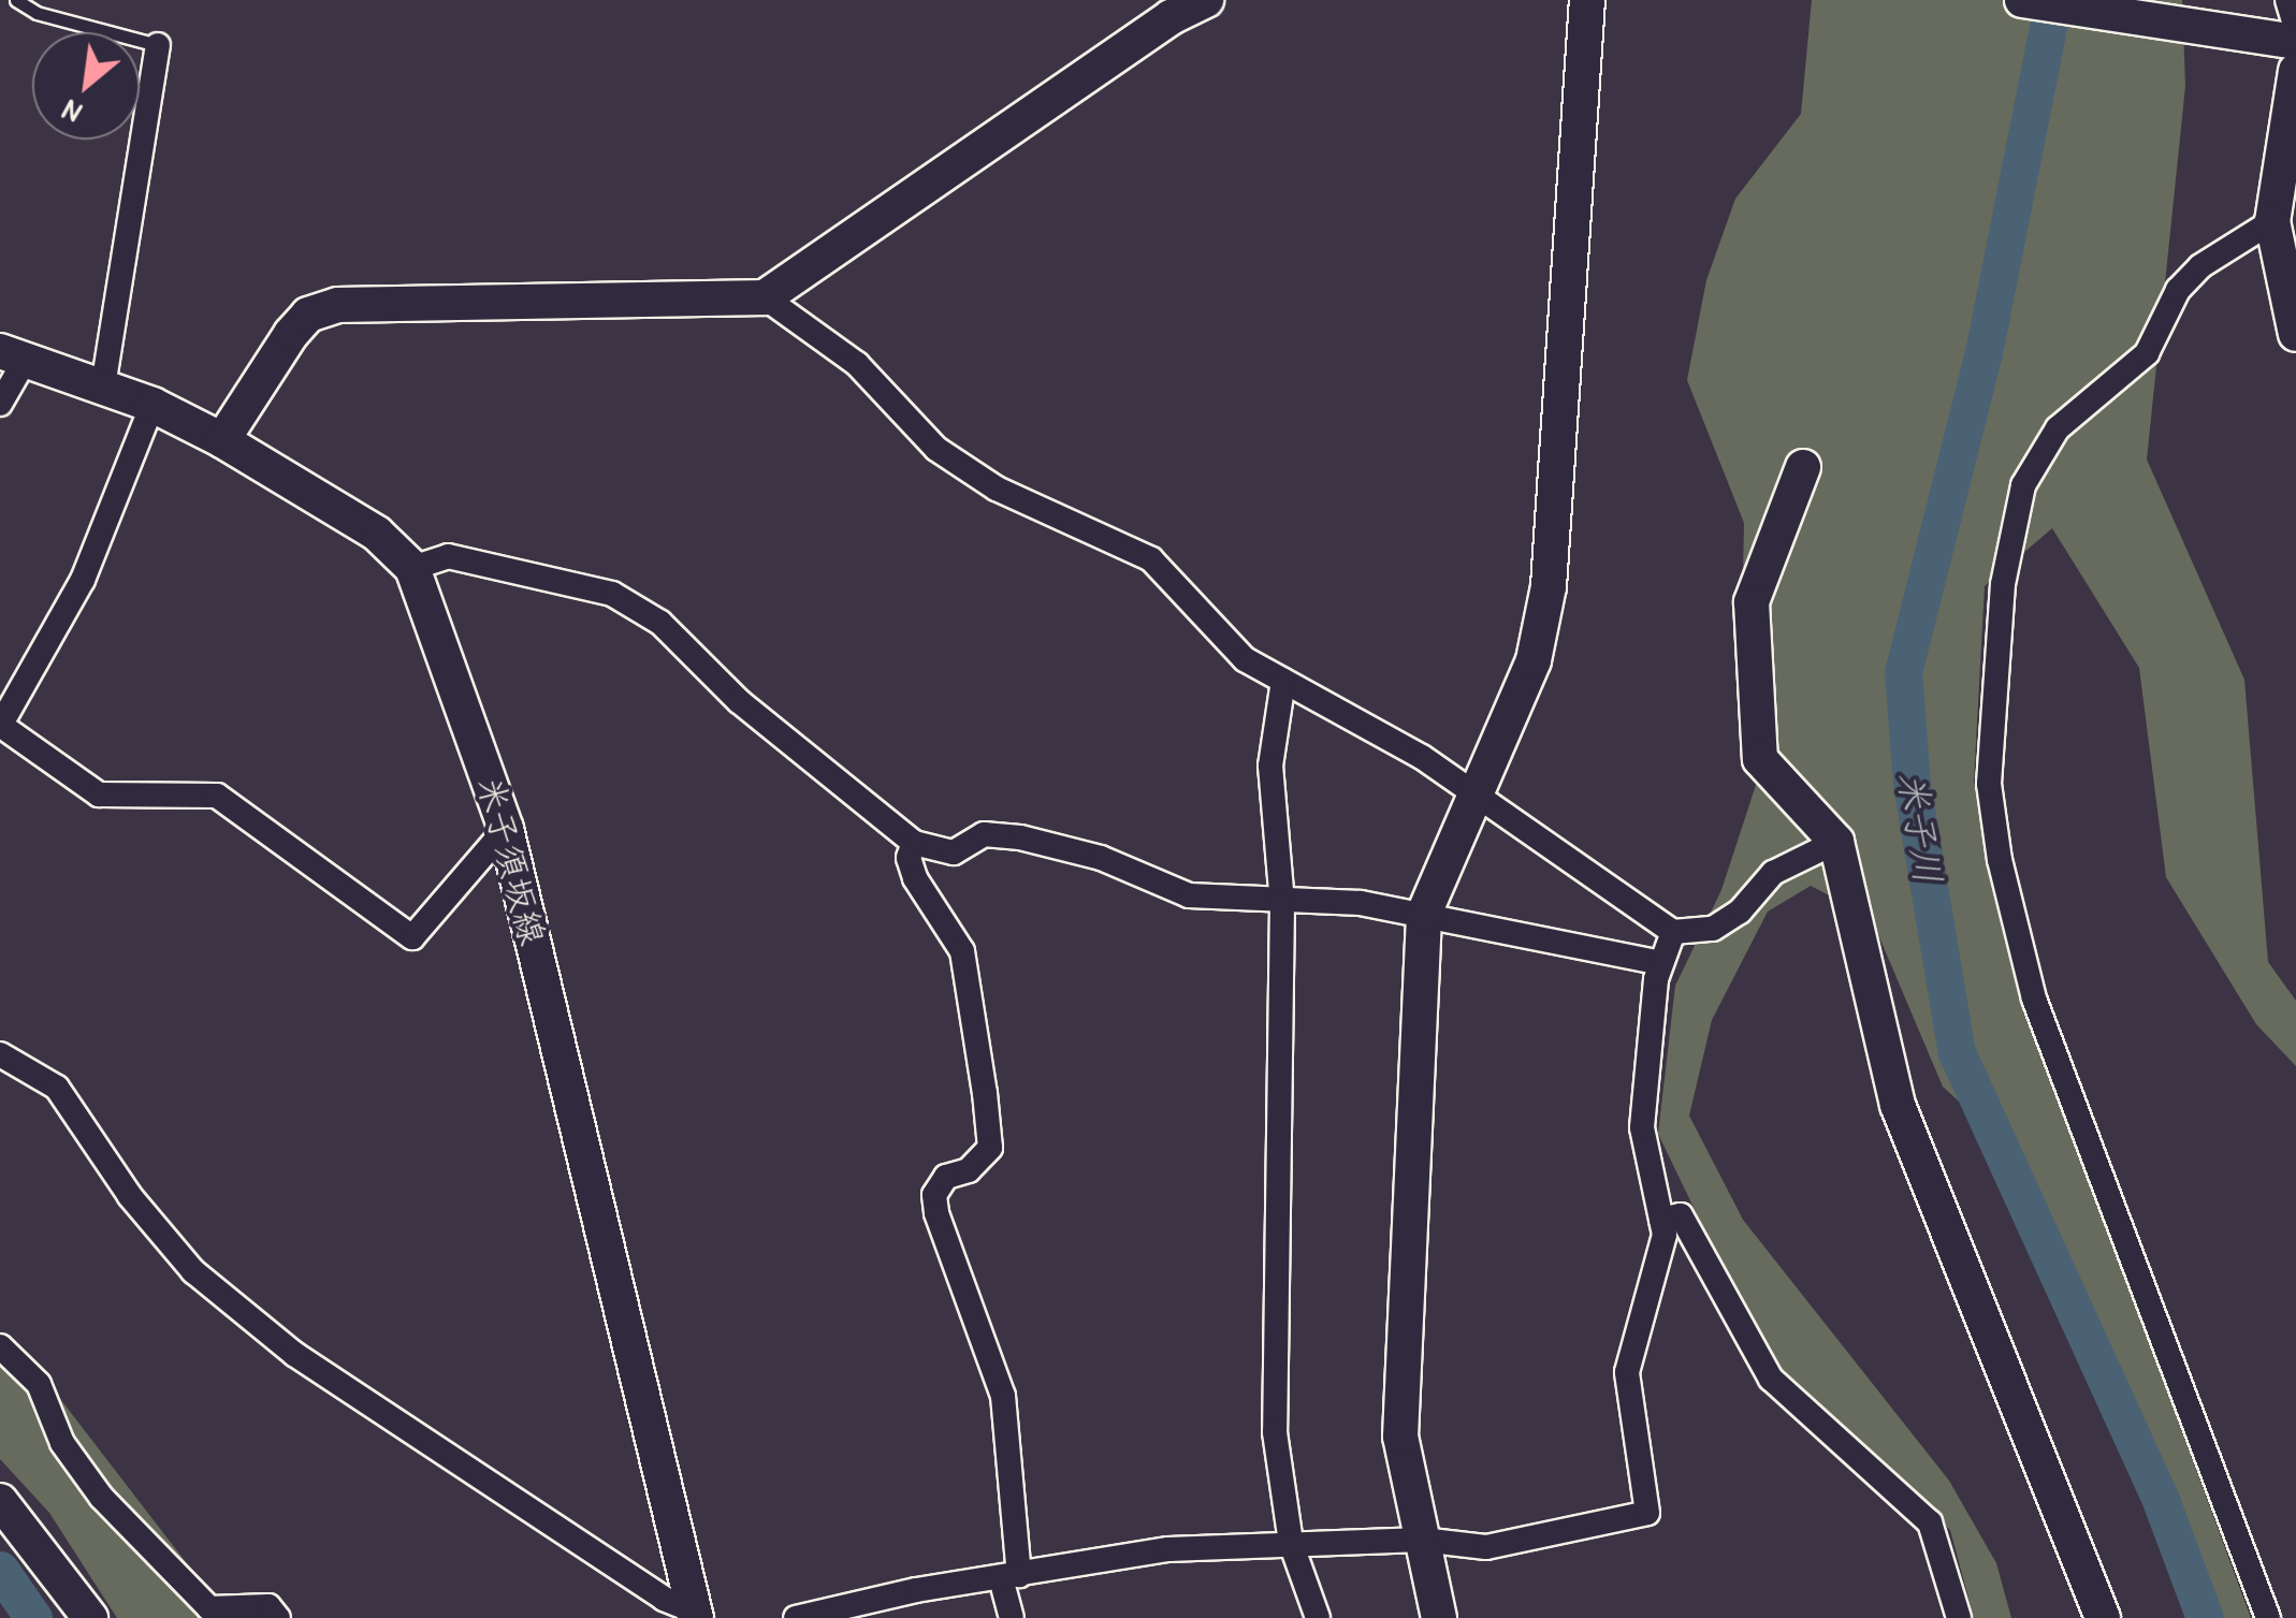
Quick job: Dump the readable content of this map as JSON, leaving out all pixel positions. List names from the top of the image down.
{
  "streets": {
    "street": ["米子須坂線"]
  },
  "water": ["米子川"],
  "north": "bottom left"
}
